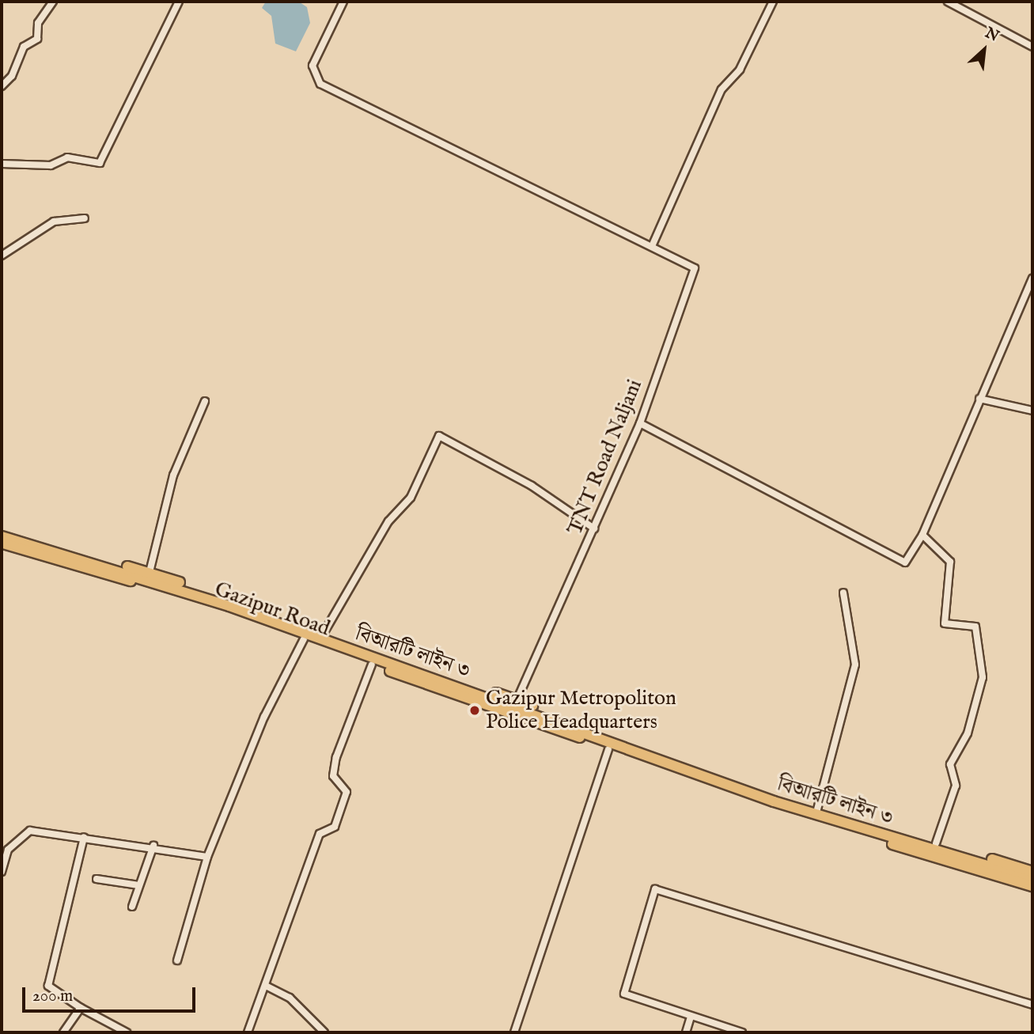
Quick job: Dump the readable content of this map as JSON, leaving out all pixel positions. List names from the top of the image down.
{
  "streets": {
    "main road": ["Gazipur Road", "বিআরটি লাইন ৩"],
    "street": ["TNT Road Naljani"]
  },
  "crossings": [
    ["TNT Road Naljani", "Gazipur Road"]
  ],
  "places": ["Gazipur Metropoliton Police Headquarters"],
  "scale_bar": "200 m",
  "north": "top right"
}
